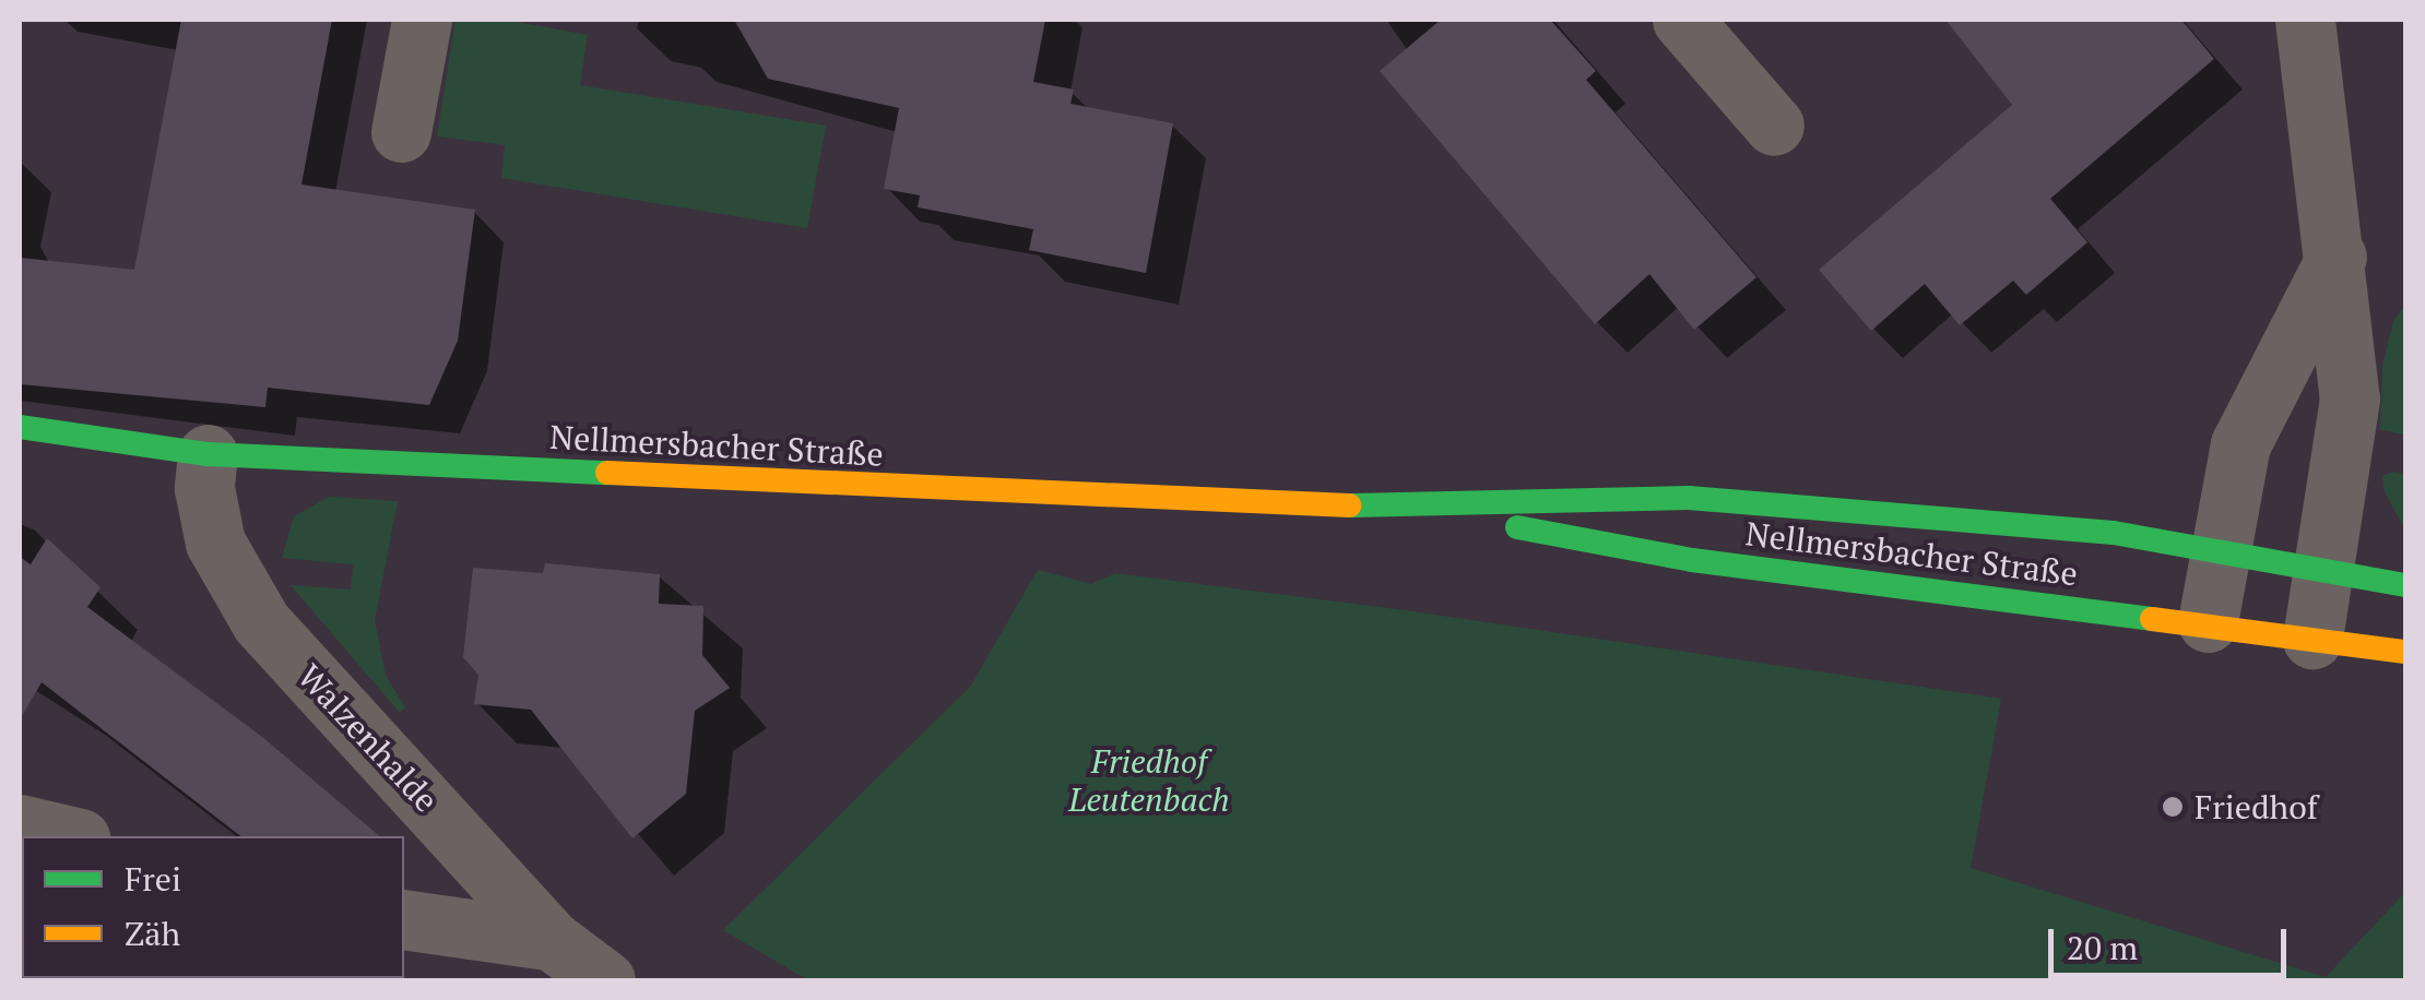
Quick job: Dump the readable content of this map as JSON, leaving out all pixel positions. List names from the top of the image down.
{
  "streets": {
    "street": ["Nellmersbacher Straße", "Walzenhalde"]
  },
  "crossings": [
    ["Nellmersbacher Straße", "Walzenhalde"]
  ],
  "parks": ["Friedhof Leutenbach"],
  "places": ["Friedhof"],
  "legend": ["Frei", "Zäh"],
  "scale_bar": "20 m"
}
